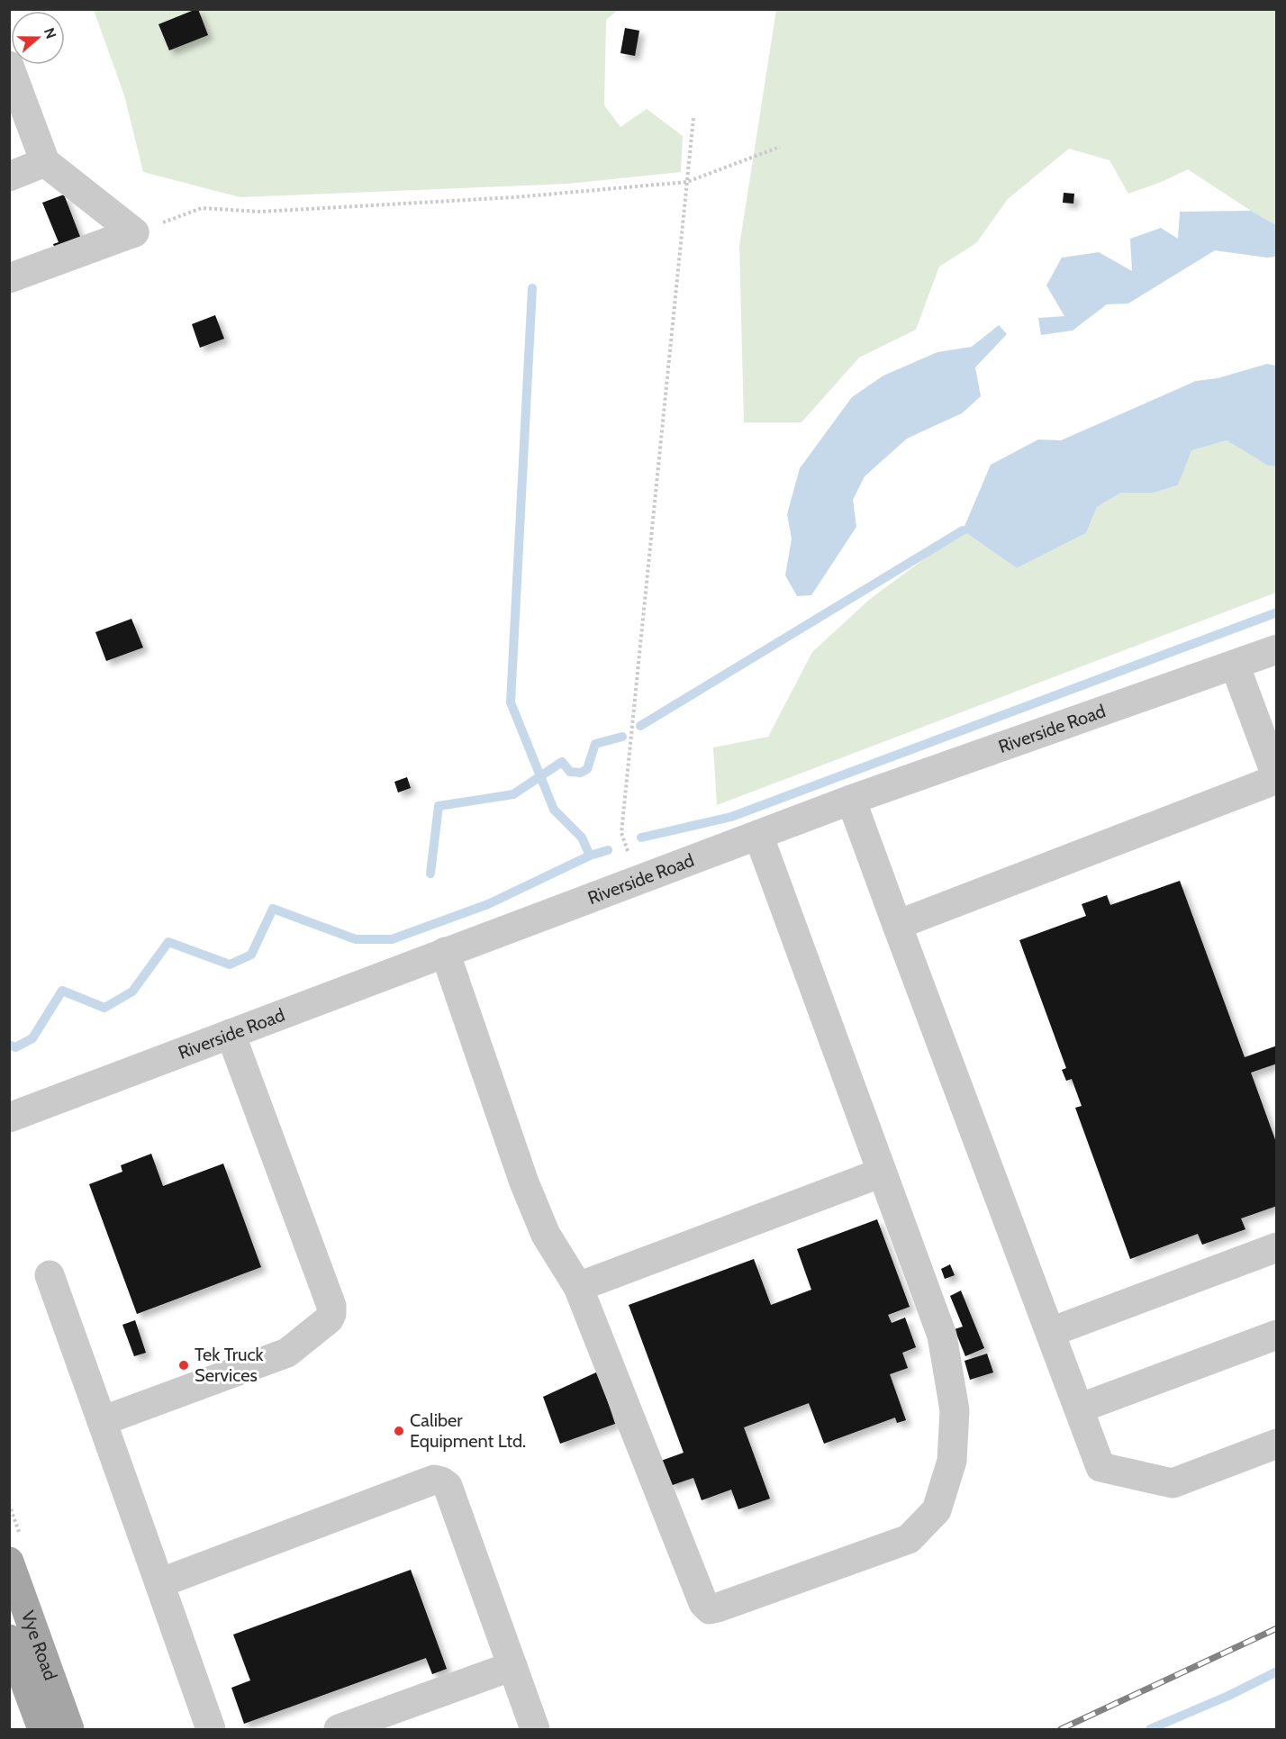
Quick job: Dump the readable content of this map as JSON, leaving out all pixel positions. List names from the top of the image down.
{
  "streets": {
    "main road": ["Vye Road"],
    "street": ["Riverside Road"]
  },
  "places": ["Tek Truck Services", "Caliber Equipment Ltd."],
  "north": "right"
}
